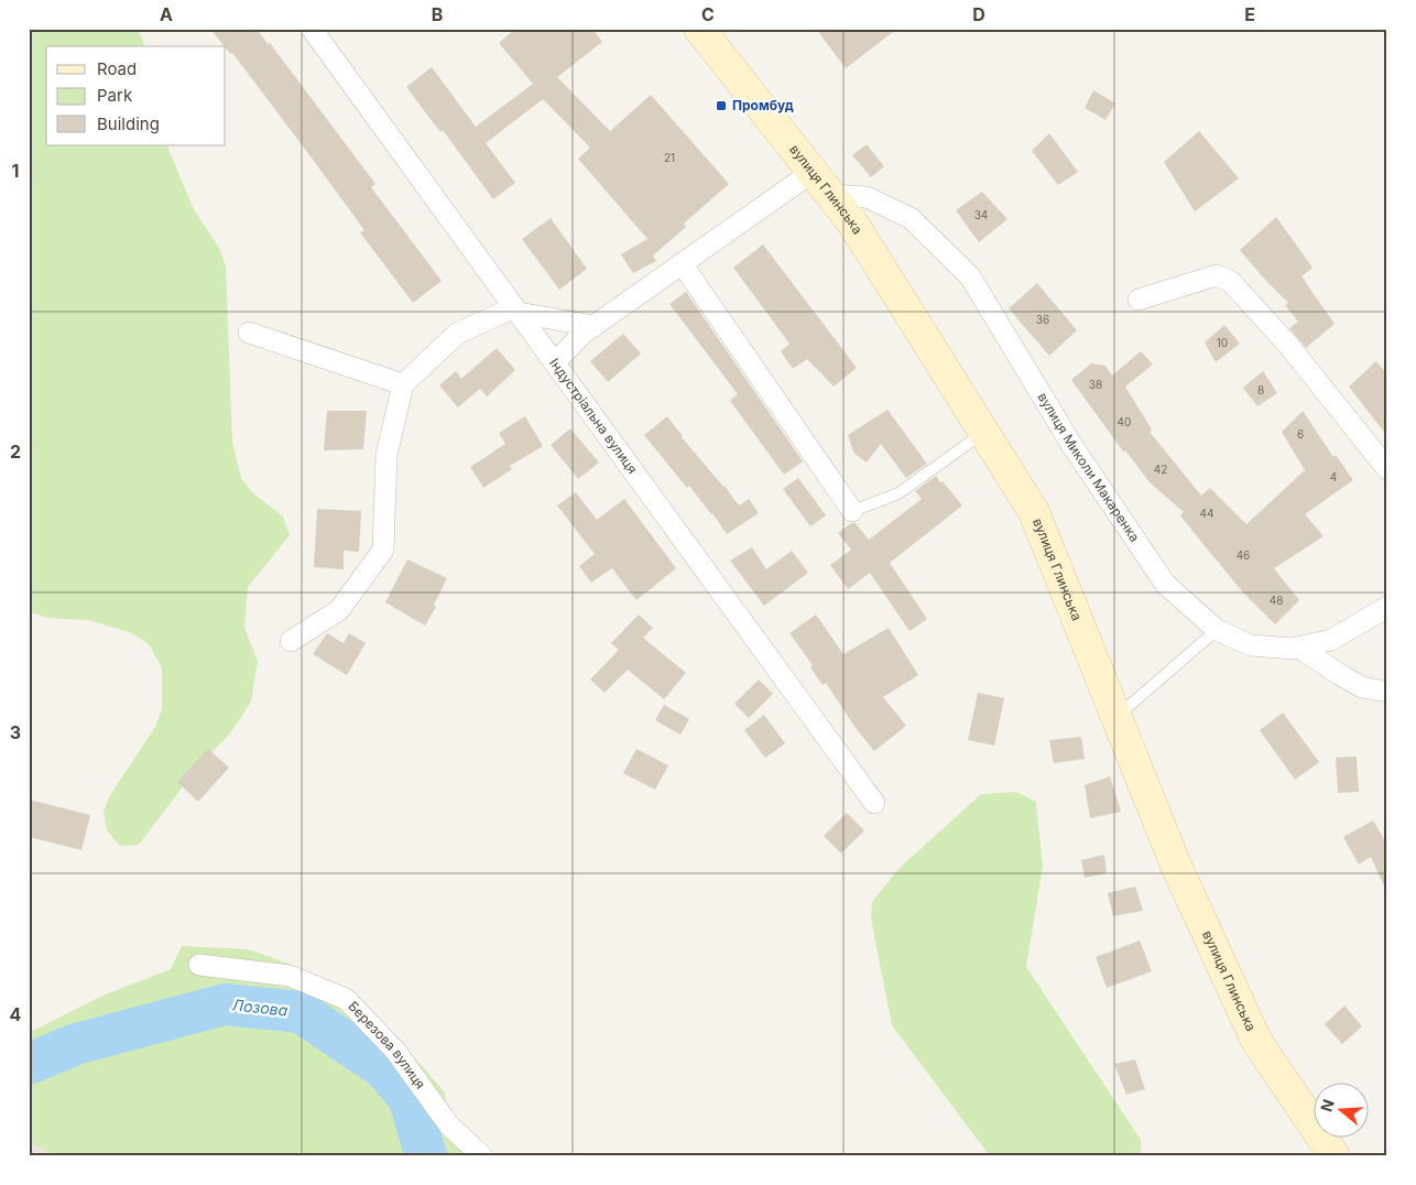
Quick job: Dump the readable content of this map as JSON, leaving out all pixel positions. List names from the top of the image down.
{
  "streets": {
    "main road": ["вулиця Глинська"],
    "street": ["Індустріальна вулиця", "вулиця Миколи Макаренка", "Березова вулиця"]
  },
  "crossings": [
    ["вулиця Глинська", "вулиця Миколи Макаренка"]
  ],
  "water": ["Лозова"],
  "places": {
    "transit": ["Промбуд"]
  },
  "house_numbers": [
    "21",
    "34",
    "36",
    "10",
    "38",
    "8",
    "40",
    "6",
    "42",
    "4",
    "44",
    "46",
    "48"
  ],
  "legend": ["Road", "Park", "Building"],
  "north": "left",
  "grid": {
    "columns": [
      "A",
      "B",
      "C",
      "D",
      "E"
    ],
    "rows": [
      "1",
      "2",
      "3",
      "4"
    ]
  }
}
